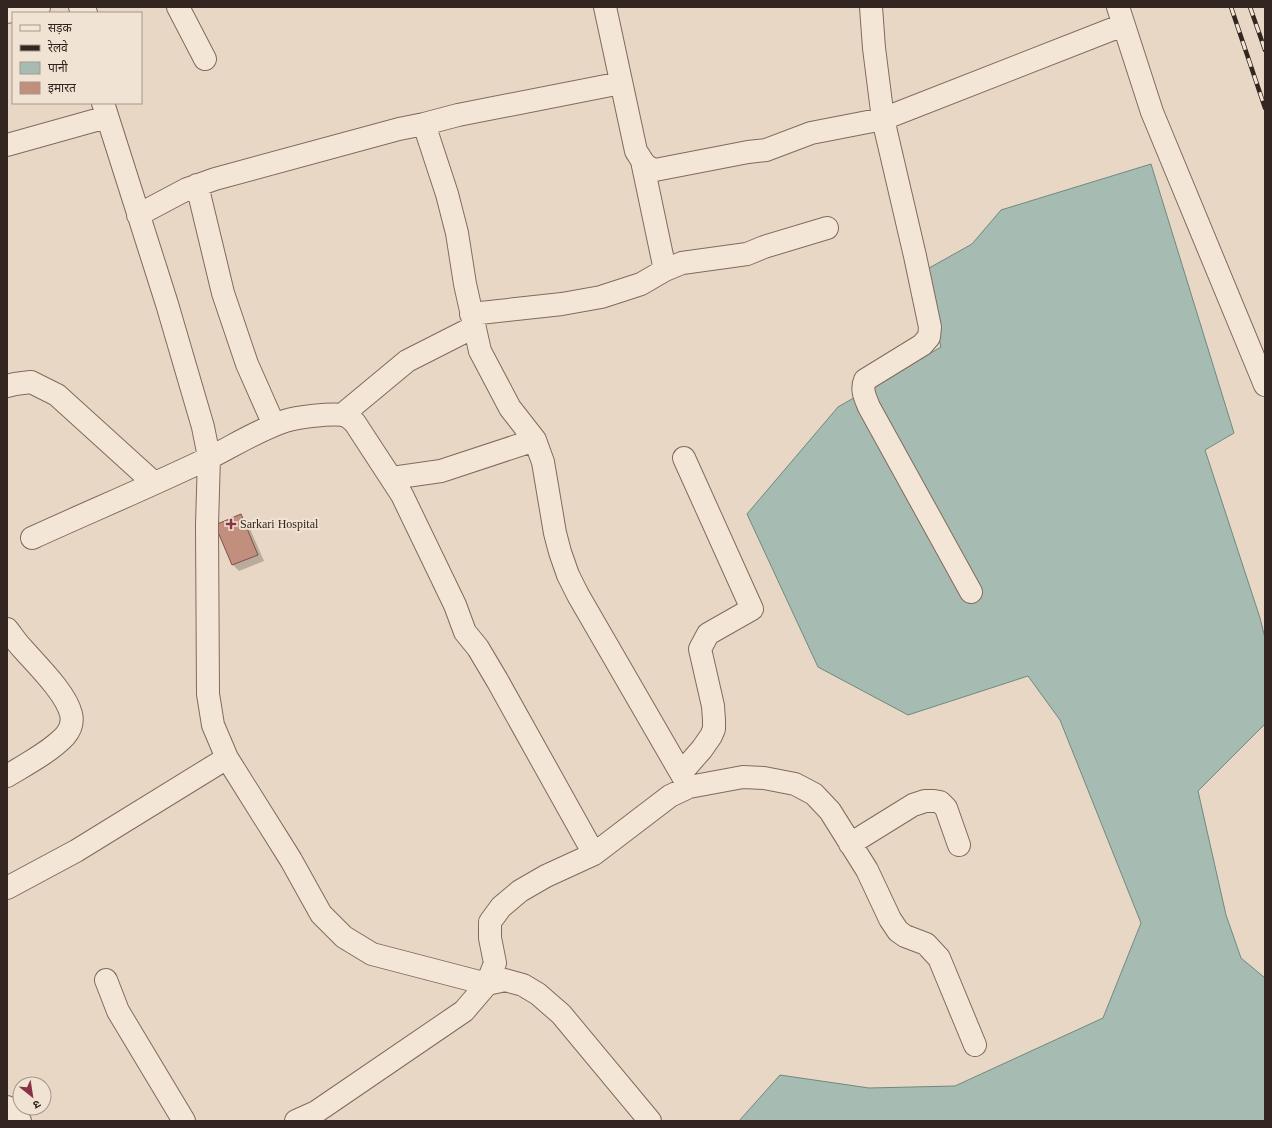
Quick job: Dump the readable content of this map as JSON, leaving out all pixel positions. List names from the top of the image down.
{
  "places": {
    "health": ["Sarkari Hospital"]
  },
  "legend": [
    "सड़क",
    "रेलवे",
    "पानी",
    "इमारत"
  ],
  "north": "bottom right"
}
